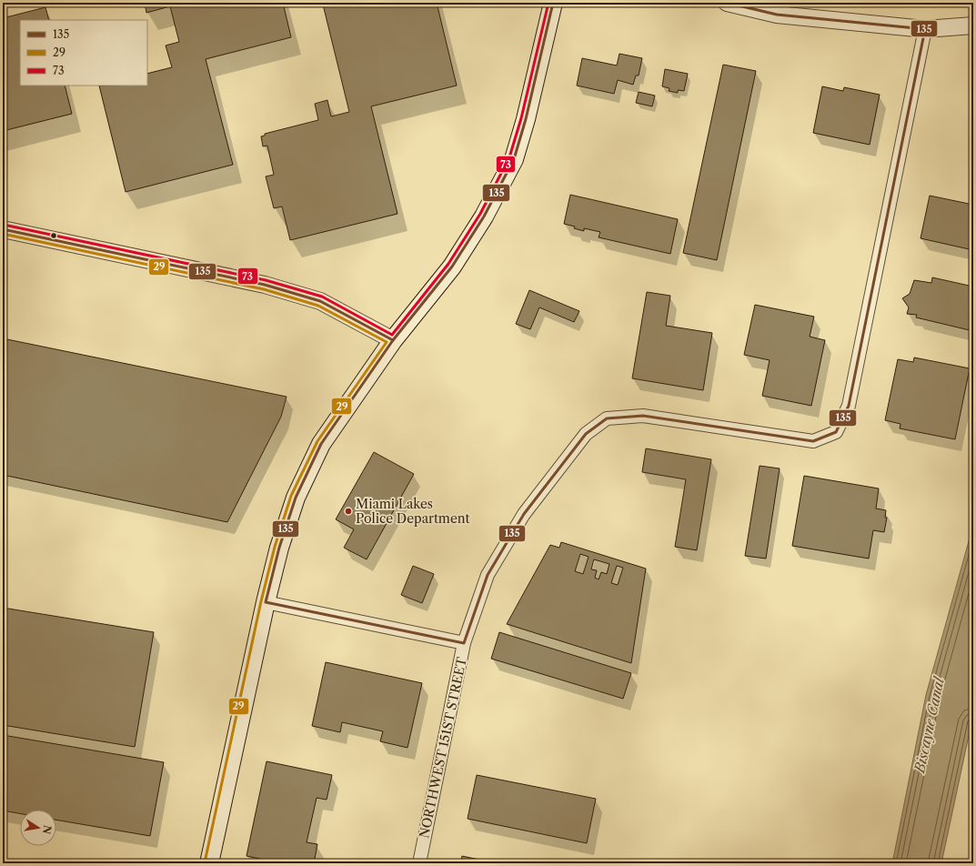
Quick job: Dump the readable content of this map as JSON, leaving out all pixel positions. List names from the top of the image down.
{
  "streets": {
    "street": ["NORTHWEST 151ST STREET"]
  },
  "water": ["Biscayne Canal"],
  "places": ["Miami Lakes Police Department"],
  "lines": ["transit line 135", "transit line 73", "transit line 29"],
  "legend": ["135", "29", "73"],
  "north": "right"
}
